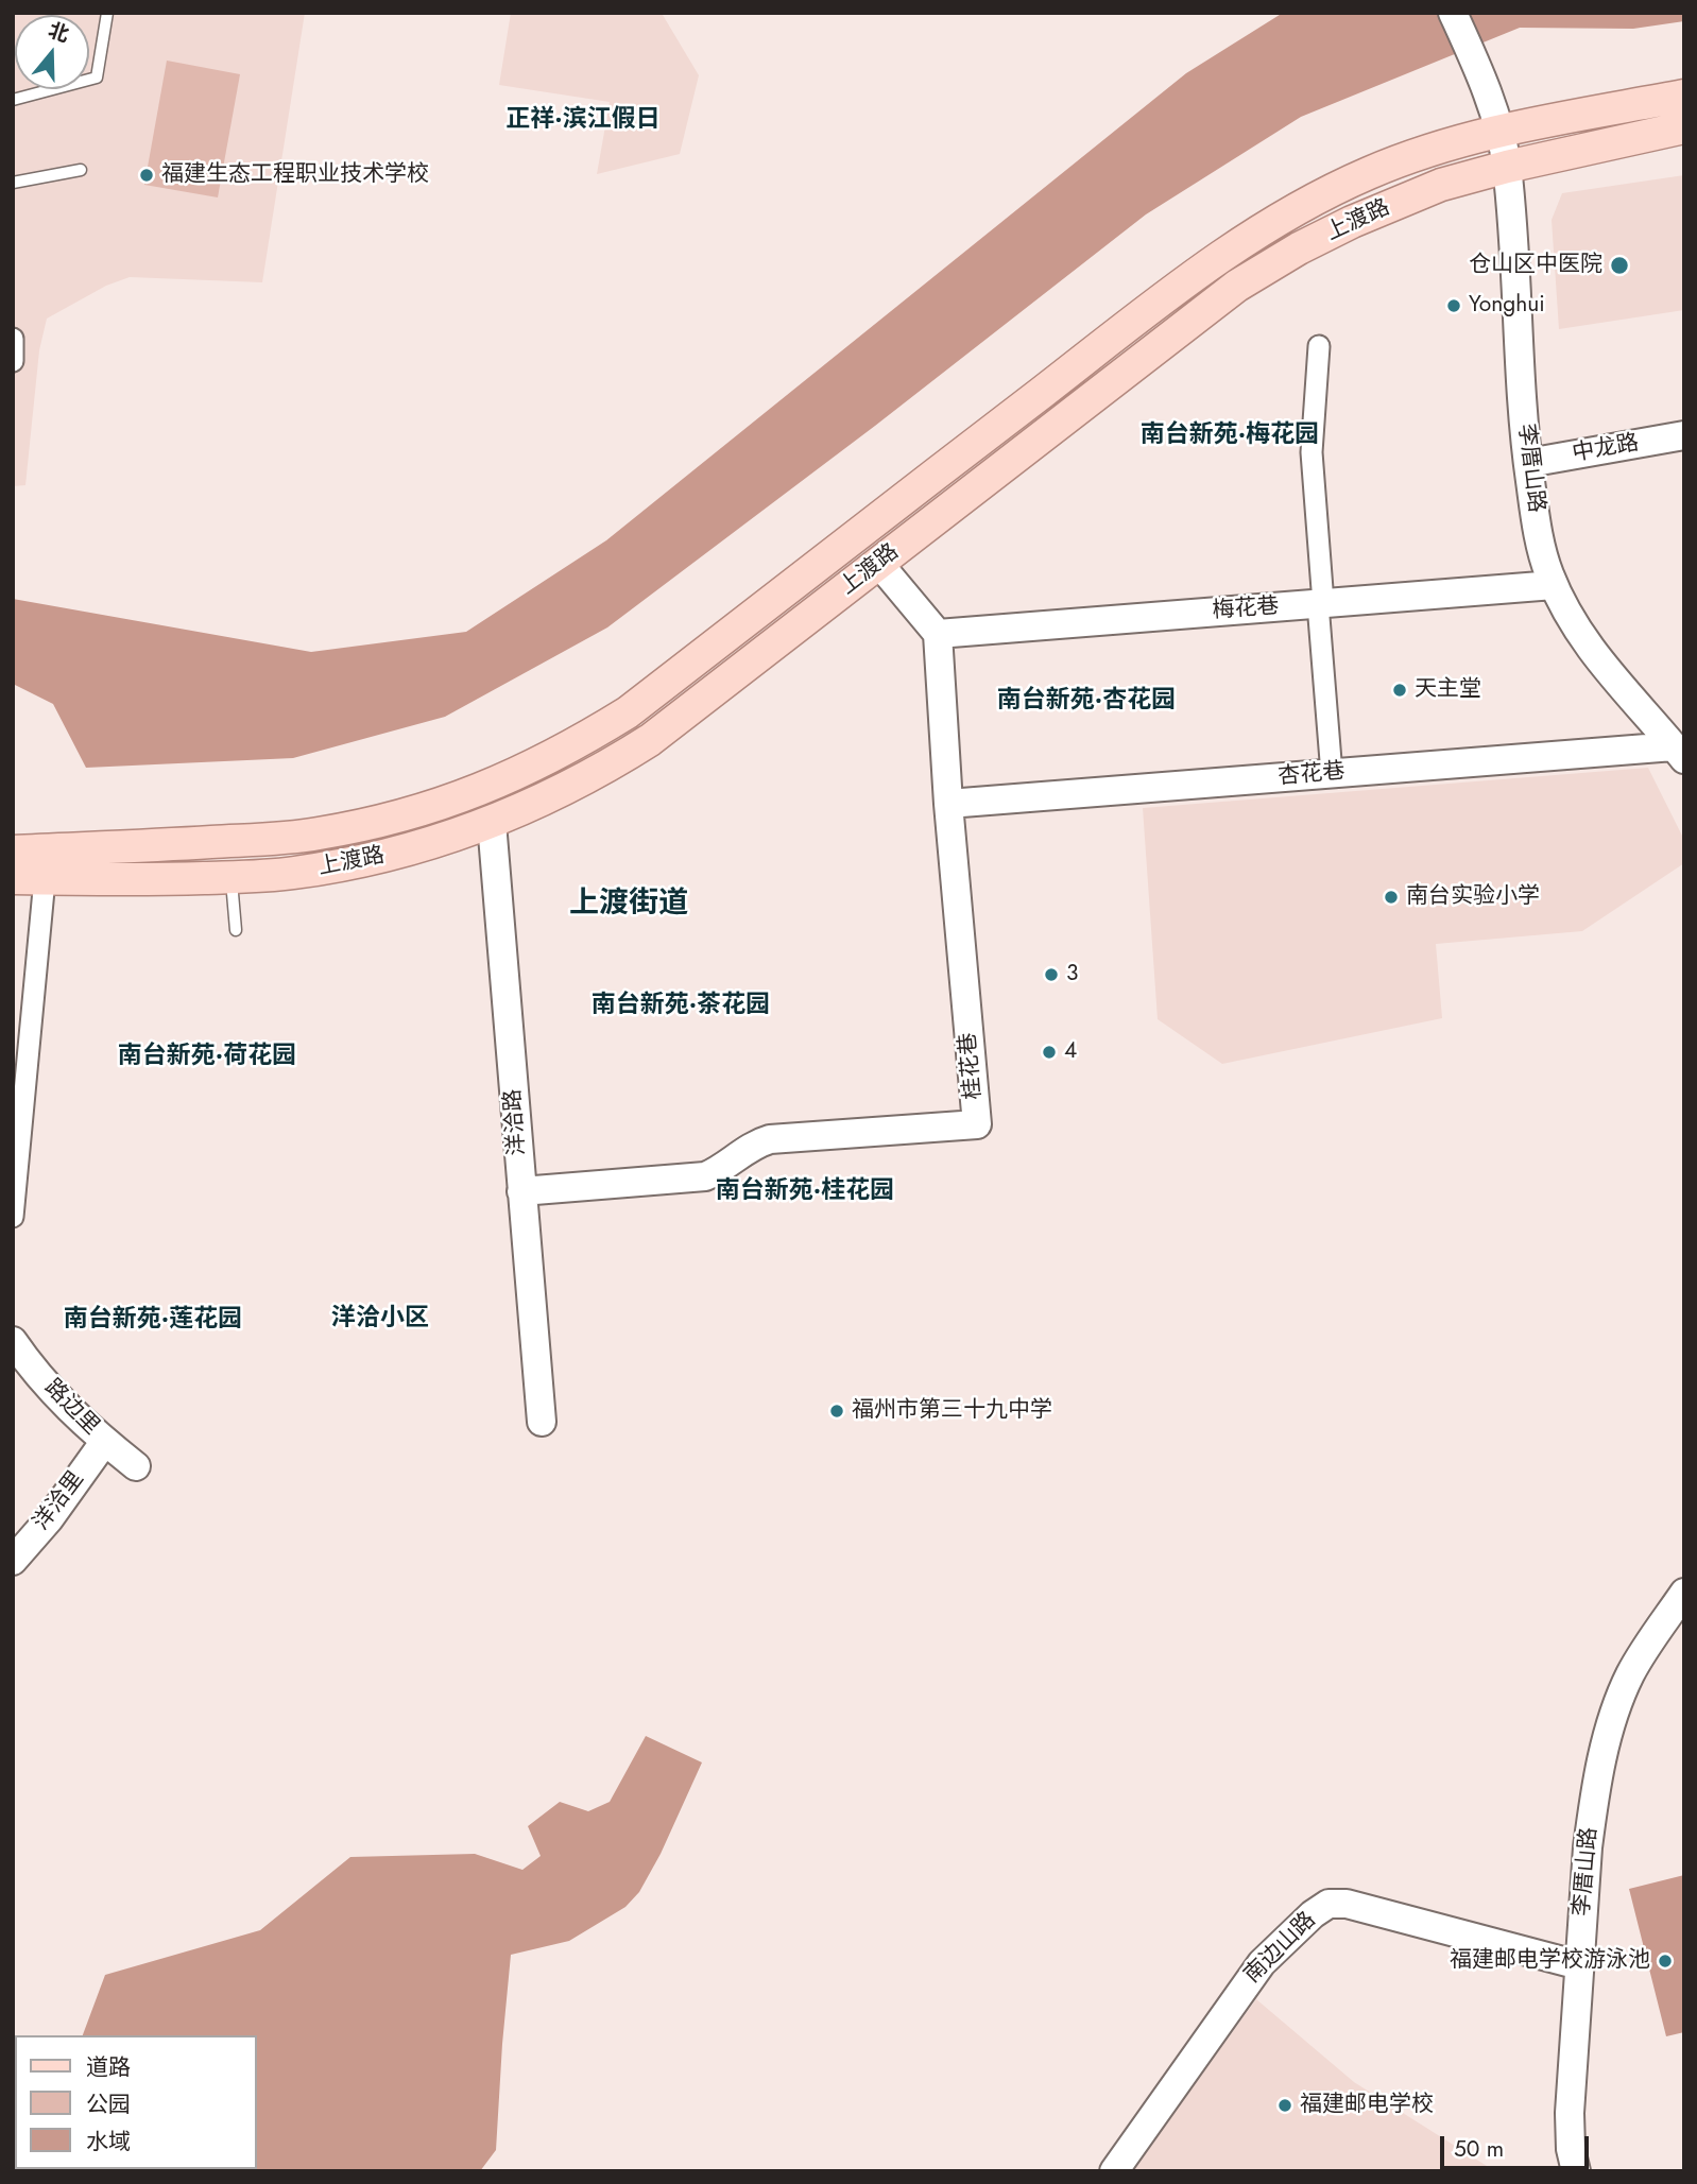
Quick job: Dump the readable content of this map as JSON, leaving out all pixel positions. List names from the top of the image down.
{
  "streets": {
    "main road": ["上渡路"],
    "street": [
      "中龙路",
      "李厝山路",
      "梅花巷",
      "杏花巷",
      "桂花巷",
      "洋洽路",
      "路边里",
      "洋洽里",
      "南边山路"
    ]
  },
  "crossings": [
    ["上渡路", "李厝山路"],
    ["上渡路", "洋洽路"],
    ["中龙路", "李厝山路"],
    ["李厝山路", "梅花巷"],
    ["李厝山路", "杏花巷"],
    ["李厝山路", "南边山路"],
    ["梅花巷", "桂花巷"],
    ["杏花巷", "桂花巷"],
    ["桂花巷", "洋洽路"],
    ["路边里", "洋洽里"]
  ],
  "districts": [
    "正祥·滨江假日",
    "南台新苑·梅花园",
    "南台新苑·杏花园",
    "上渡街道",
    "南台新苑·茶花园",
    "南台新苑·荷花园",
    "南台新苑·桂花园",
    "洋洽小区",
    "南台新苑·莲花园"
  ],
  "places": [
    "福建生态工程职业技术学校",
    "仓山区中医院",
    "Yonghui",
    "天主堂",
    "南台实验小学",
    "3",
    "4",
    "福州市第三十九中学",
    "福建邮电学校游泳池",
    "福建邮电学校"
  ],
  "legend": ["道路", "公园", "水域"],
  "scale_bar": "50 m",
  "north": "top"
}
